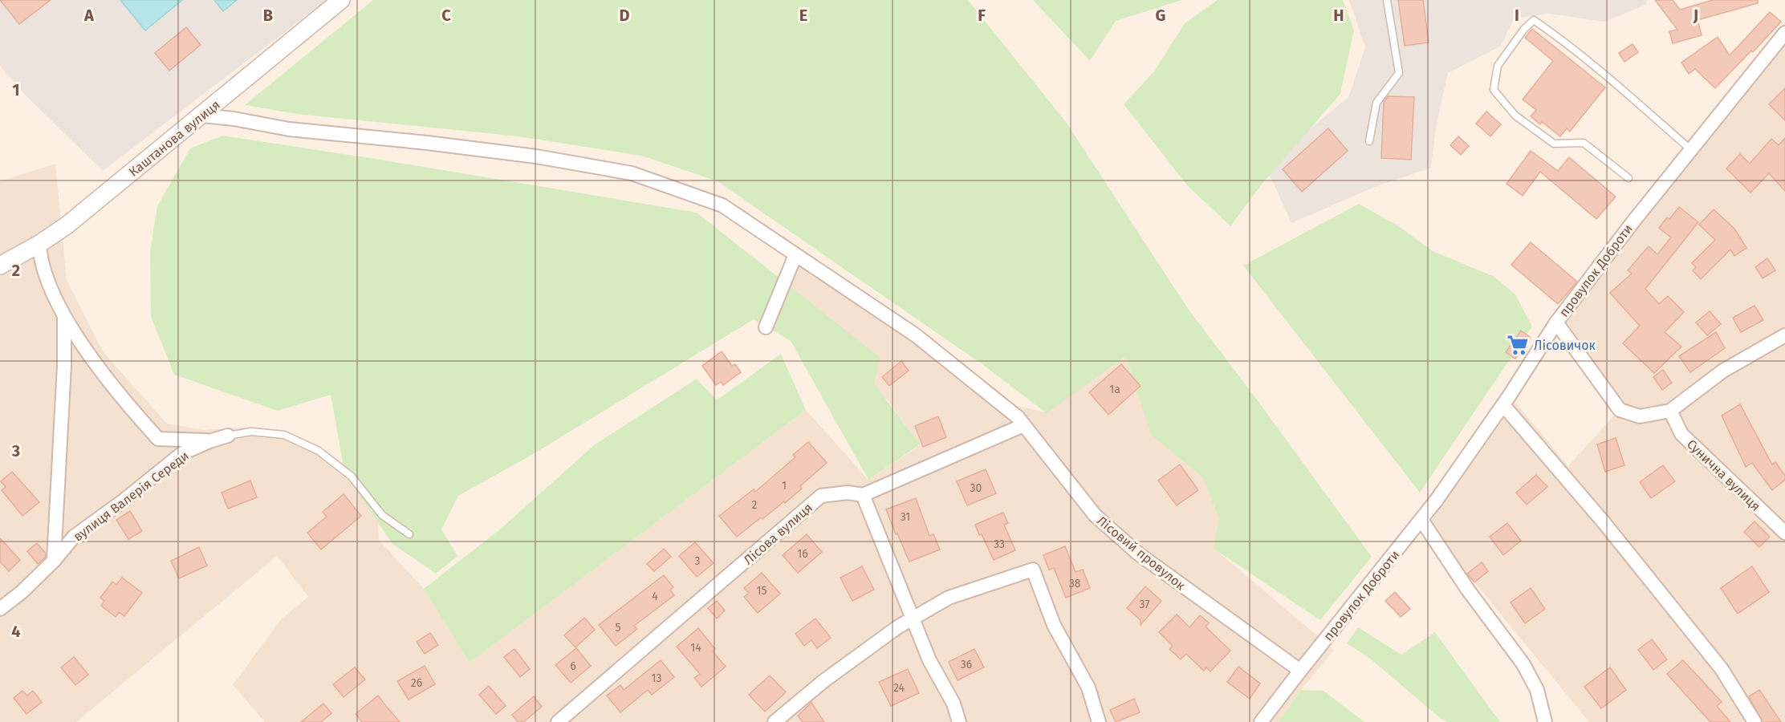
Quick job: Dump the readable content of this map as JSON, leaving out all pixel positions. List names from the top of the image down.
{
  "streets": {
    "street": [
      "Каштанова вулиця",
      "провулок Доброти",
      "Сунична вулиця",
      "вулиця Валерія Середи",
      "Лісова вулиця",
      "Лісовий провулок"
    ]
  },
  "crossings": [
    ["Каштанова вулиця", "Лісовий провулок"],
    ["провулок Доброти", "Лісовий провулок"]
  ],
  "places": {
    "supermarket": ["Лісовичок"]
  },
  "house_numbers": [
    "1а",
    "1",
    "30",
    "2",
    "31",
    "33",
    "16",
    "3",
    "38",
    "15",
    "4",
    "37",
    "5",
    "14",
    "36",
    "6",
    "13",
    "26",
    "24"
  ],
  "grid": {
    "columns": [
      "A",
      "B",
      "C",
      "D",
      "E",
      "F",
      "G",
      "H",
      "I",
      "J"
    ],
    "rows": [
      "1",
      "2",
      "3",
      "4"
    ]
  }
}
